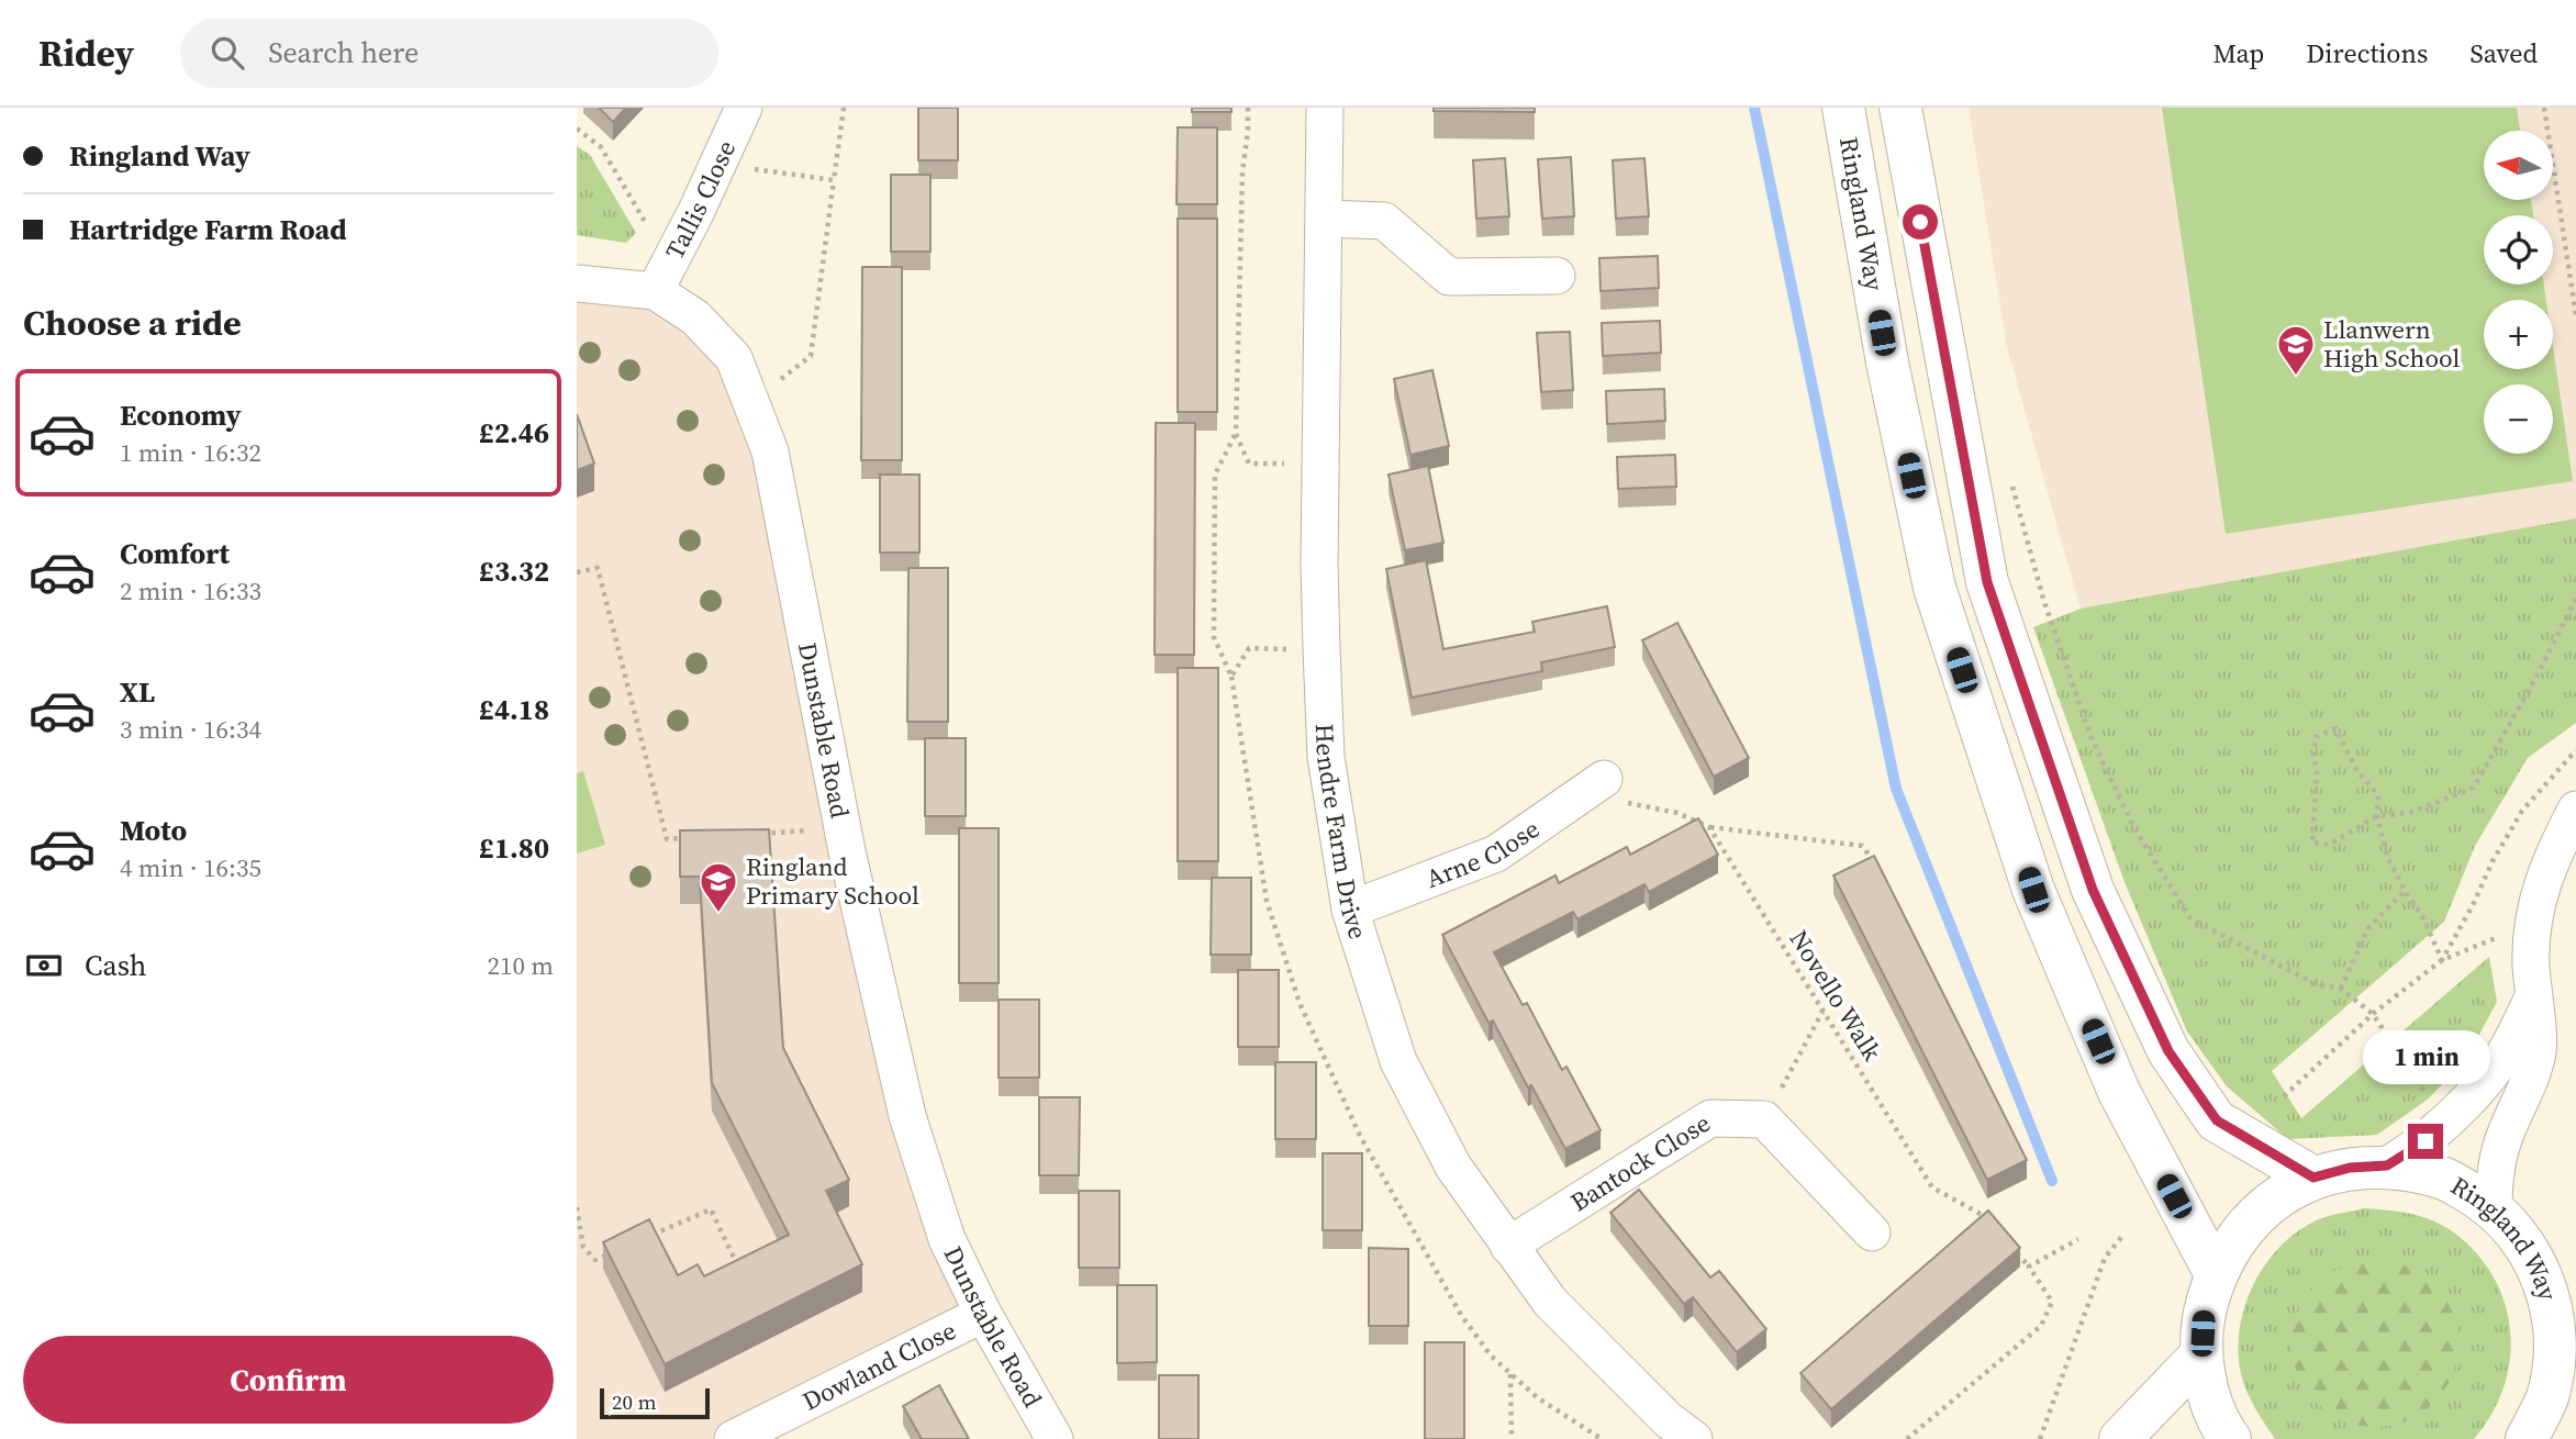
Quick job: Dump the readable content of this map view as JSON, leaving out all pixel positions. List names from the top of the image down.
{
  "streets": {
    "main road": ["Ringland Way"],
    "street": [
      "Tallis Close",
      "Dunstable Road",
      "Hendre Farm Drive",
      "Arne Close",
      "Bantock Close",
      "Dowland Close"
    ],
    "path": ["Novello Walk"]
  },
  "crossings": [
    ["Tallis Close", "Dunstable Road"],
    ["Dunstable Road", "Dowland Close"],
    ["Hendre Farm Drive", "Arne Close"],
    ["Hendre Farm Drive", "Bantock Close"]
  ],
  "places": {
    "school or university": ["Llanwern High School", "Ringland Primary School"]
  },
  "scale_bar": "20 m",
  "north": "left",
  "page": {
    "header": "Ridey",
    "search": "Search here",
    "nav": ["Map", "Directions", "Saved"],
    "banner": ["Ringland Way", "Hartridge Farm Road"],
    "map_buttons": ["+", "−"],
    "heading": "Choose a ride",
    "list": [
      {
        "name": "Economy",
        "note": "1 min · 16:32",
        "value": "£2.46"
      },
      {
        "name": "Comfort",
        "note": "2 min · 16:33",
        "value": "£3.32"
      },
      {
        "name": "XL",
        "note": "3 min · 16:34",
        "value": "£4.18"
      },
      {
        "name": "Moto",
        "note": "4 min · 16:35",
        "value": "£1.80"
      }
    ],
    "pay": ["Cash", "210 m"],
    "bubble": "1 min",
    "buttons": "Confirm",
    "scale": "20 m"
  }
}
